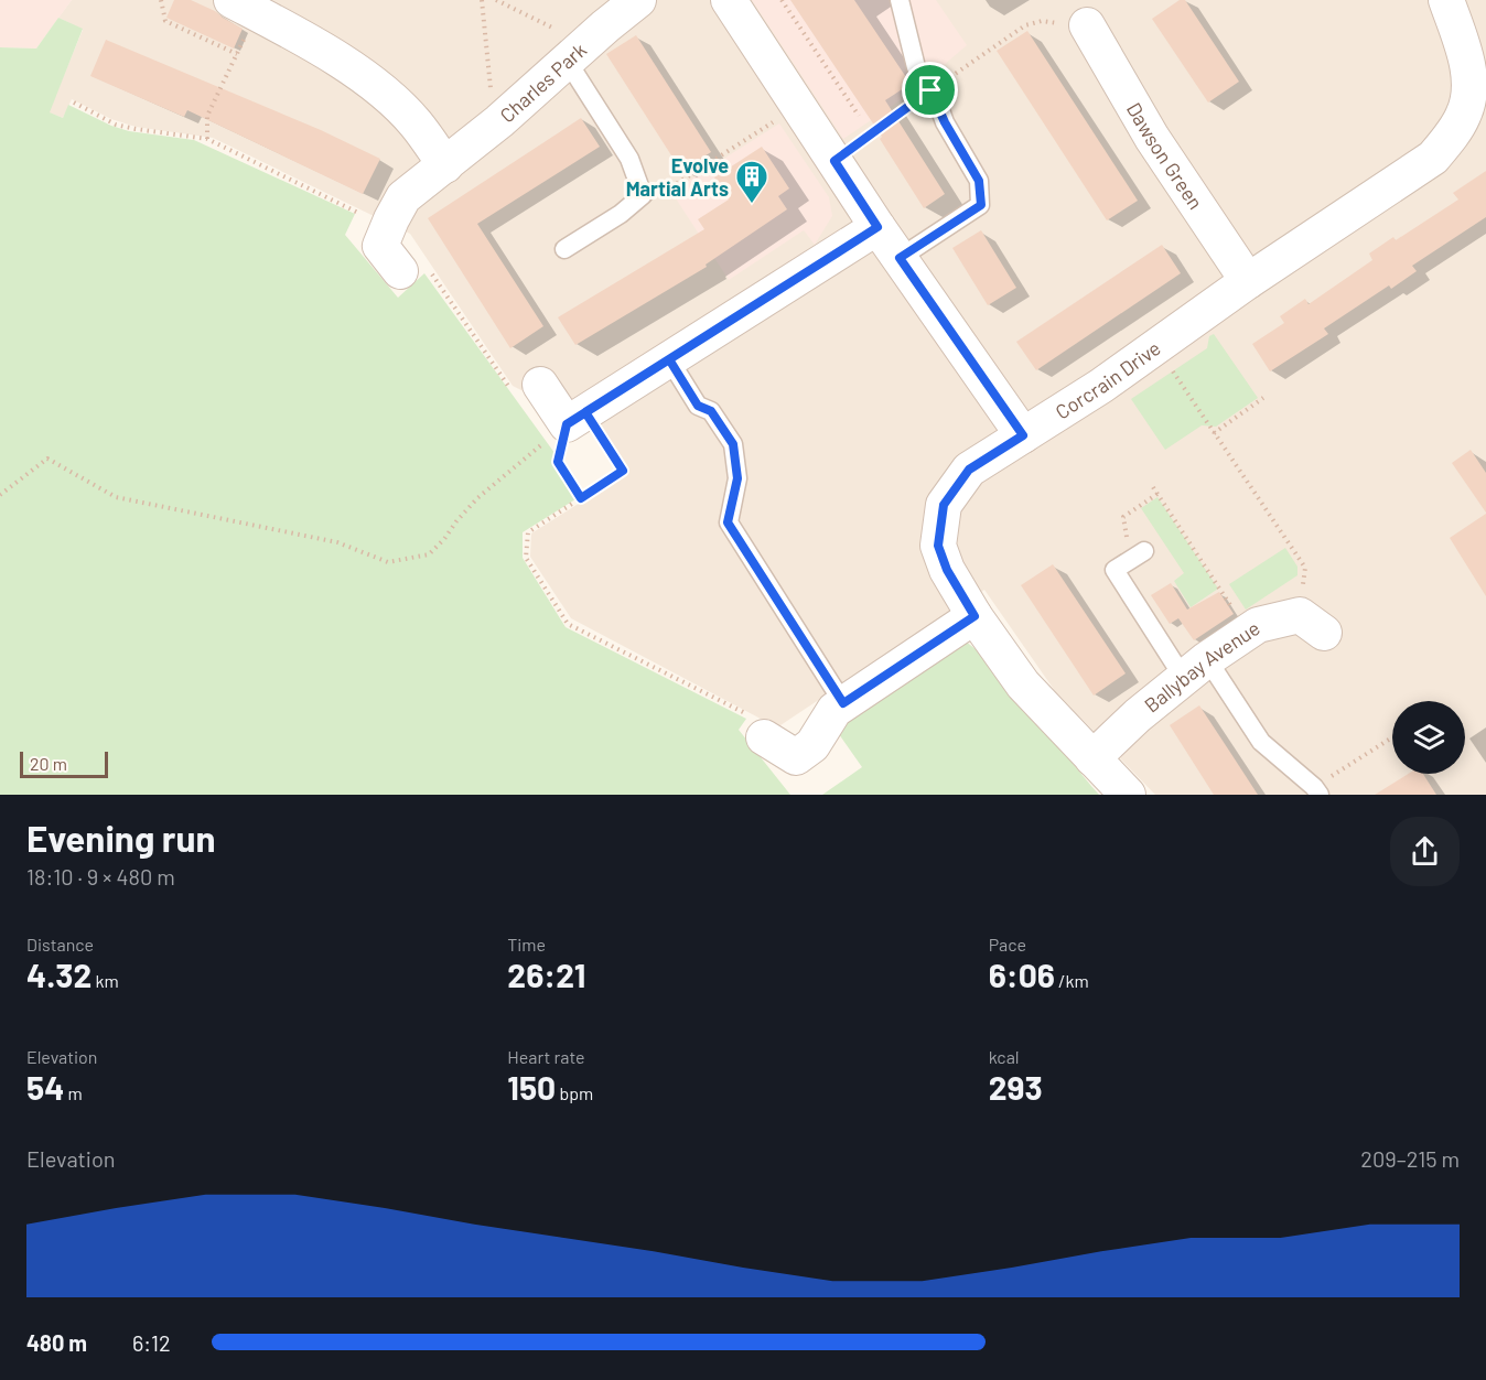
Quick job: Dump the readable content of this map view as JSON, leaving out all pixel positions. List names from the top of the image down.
{
  "streets": {
    "street": [
      "Charles Park",
      "Dawson Green",
      "Corcrain Drive",
      "Ballybay Avenue"
    ]
  },
  "crossings": [
    ["Dawson Green", "Corcrain Drive"],
    ["Corcrain Drive", "Ballybay Avenue"]
  ],
  "places": {
    "building": ["Evolve Martial Arts"]
  },
  "scale_bar": "20 m",
  "page": {
    "scale": "20 m",
    "heading": ["Evening run", "18:10 · 9 × 480 m"],
    "stats": [
      ["Distance", "4.32 km"],
      ["Time", "26:21"],
      ["Pace", "6:06 /km"],
      ["Elevation", "54 m"],
      ["Heart rate", "150 bpm"],
      ["kcal", "293"]
    ],
    "chart": ["Elevation", "209–215 m"],
    "list": [
      {
        "name": "480 m",
        "note": "6:12"
      }
    ]
  }
}
